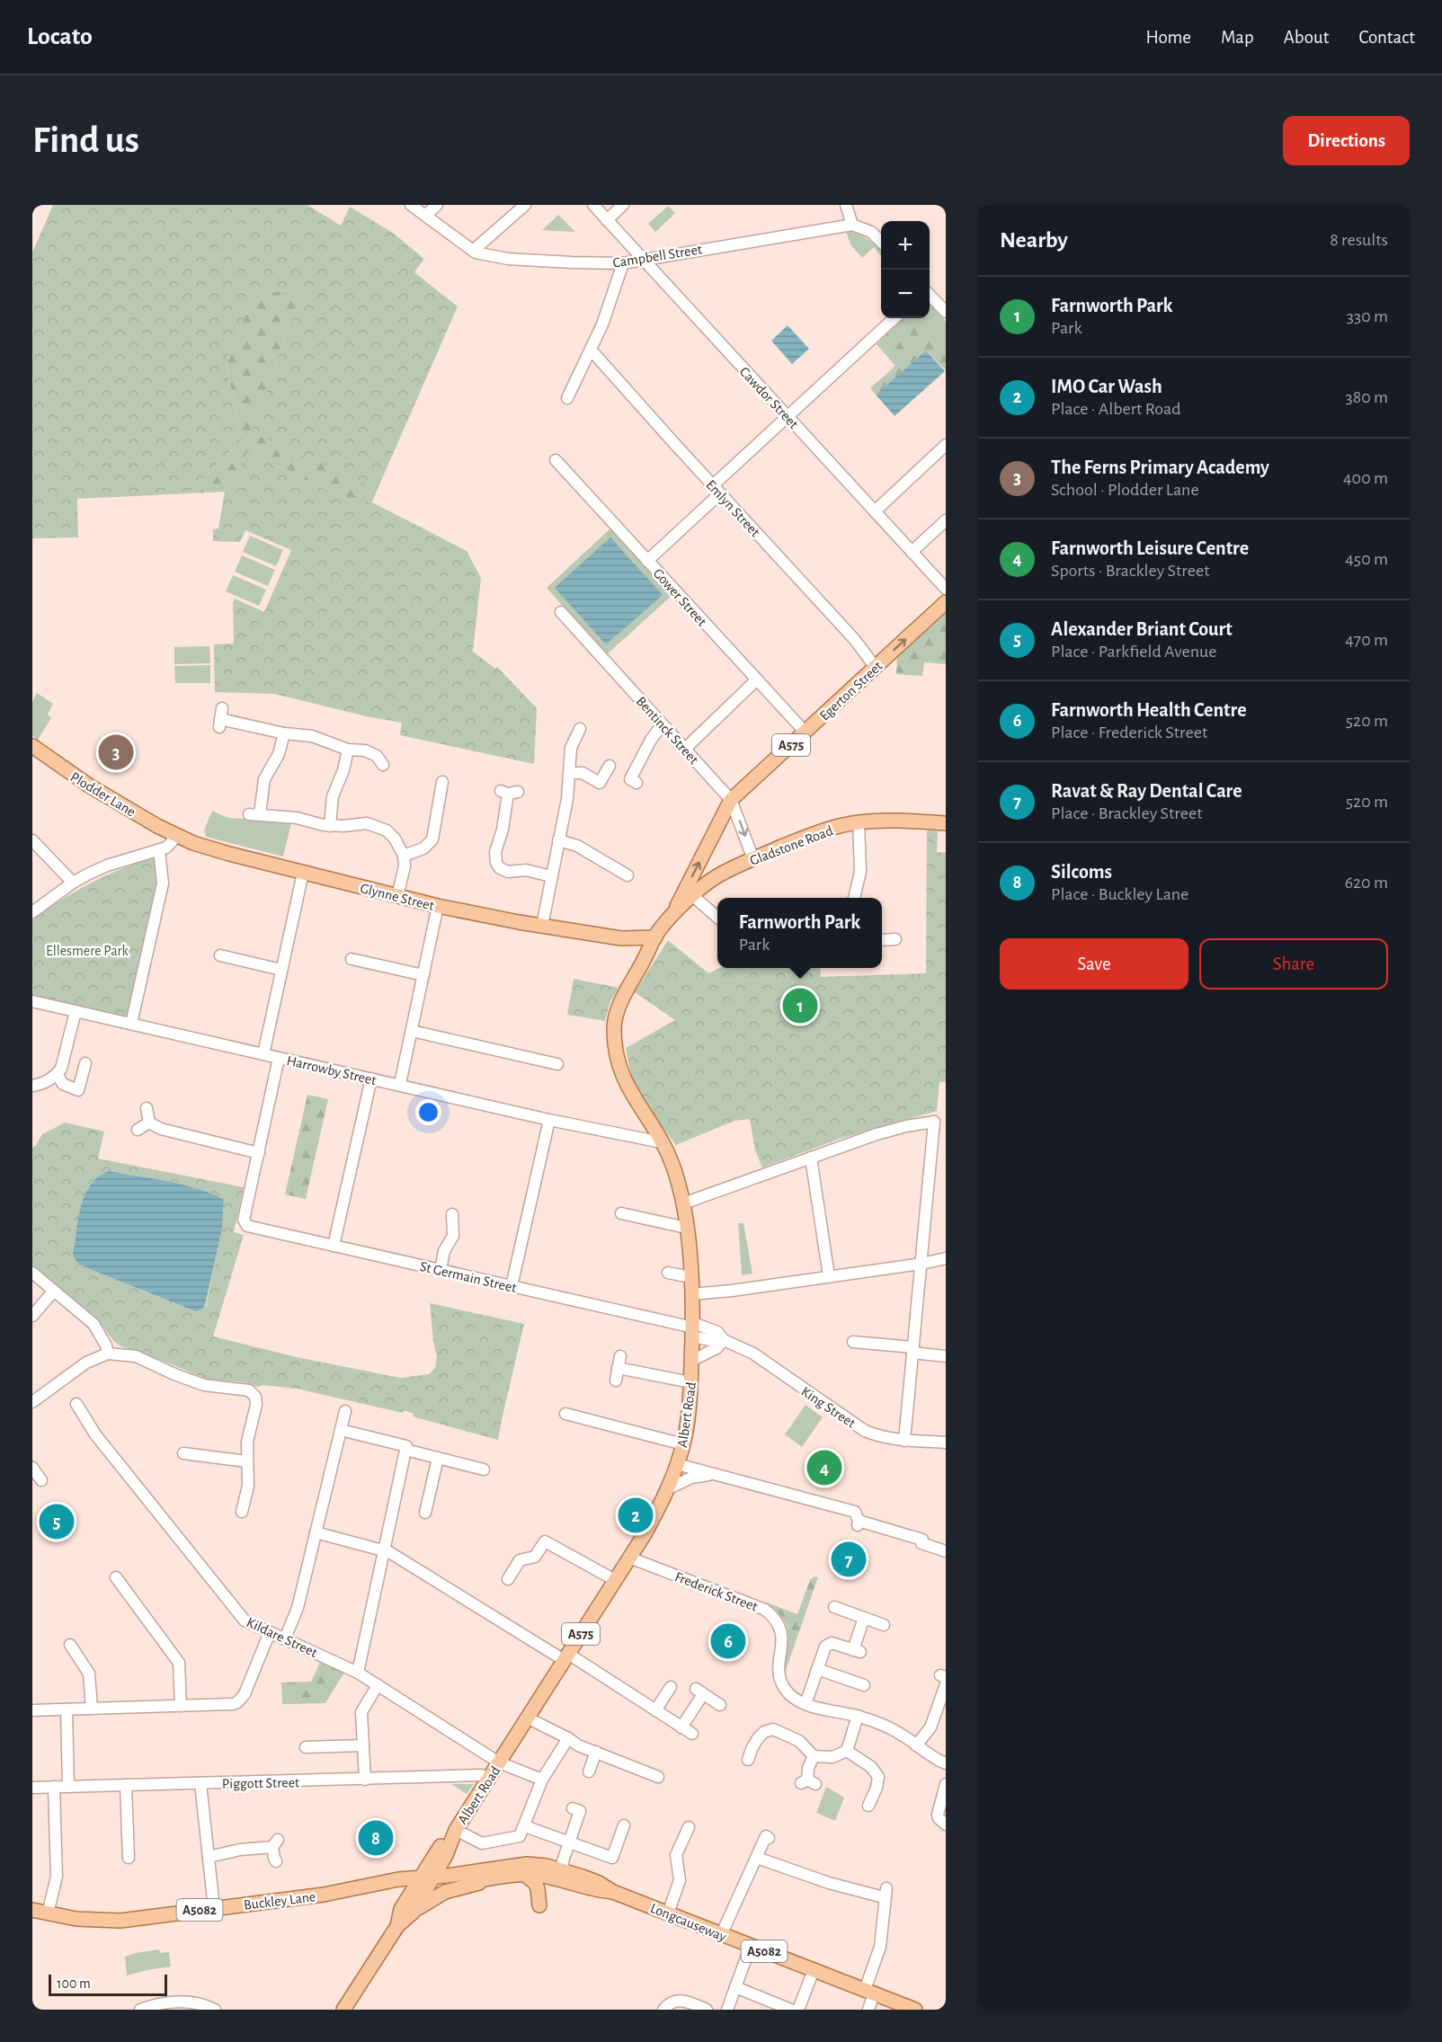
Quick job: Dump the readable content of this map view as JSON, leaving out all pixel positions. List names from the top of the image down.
{
  "streets": {
    "main road": [
      "Egerton Street",
      "A575",
      "Plodder Lane",
      "Gladstone Road",
      "Glynne Street",
      "Albert Road",
      "Buckley Lane",
      "A5082",
      "Longcauseway"
    ],
    "street": [
      "Campbell Street",
      "Cawdor Street",
      "Emlyn Street",
      "Gower Street",
      "Bentinck Street",
      "Harrowby Street",
      "St Germain Street",
      "King Street",
      "Frederick Street",
      "Kildare Street",
      "Piggott Street"
    ]
  },
  "crossings": [
    ["Campbell Street", "Cawdor Street"],
    ["Emlyn Street", "Egerton Street"],
    ["Gower Street", "Egerton Street"],
    ["Egerton Street", "Bentinck Street"],
    ["Egerton Street", "A575"],
    ["Egerton Street", "Gladstone Road"],
    ["Bentinck Street", "Gladstone Road"],
    ["A575", "Gladstone Road"],
    ["A575", "Glynne Street"],
    ["A575", "Albert Road"],
    ["A575", "Buckley Lane"],
    ["A575", "A5082"],
    ["A575", "Longcauseway"],
    ["Plodder Lane", "Glynne Street"],
    ["Gladstone Road", "Glynne Street"],
    ["Gladstone Road", "Albert Road"],
    ["Glynne Street", "Albert Road"],
    ["Harrowby Street", "Albert Road"],
    ["St Germain Street", "King Street"],
    ["St Germain Street", "Albert Road"],
    ["King Street", "Albert Road"],
    ["Albert Road", "Frederick Street"],
    ["Albert Road", "Kildare Street"],
    ["Albert Road", "Piggott Street"],
    ["Albert Road", "Buckley Lane"],
    ["Albert Road", "Longcauseway"],
    ["Buckley Lane", "Longcauseway"],
    ["A5082", "Longcauseway"]
  ],
  "one_way": ["Egerton Street"],
  "parks": ["Ellesmere Park"],
  "scale_bar": "100 m",
  "page": {
    "header": "Locato",
    "nav": [
      "Home",
      "Map",
      "About",
      "Contact"
    ],
    "buttons": [
      "Directions",
      ["Save", "Share"]
    ],
    "title": "Find us",
    "heading": ["Nearby", "8 results"],
    "map_buttons": ["+", "−"],
    "list": [
      {
        "mark": "1",
        "name": "Farnworth Park",
        "note": "Park",
        "value": "330 m"
      },
      {
        "mark": "2",
        "name": "IMO Car Wash",
        "note": "Place · Albert Road",
        "value": "380 m"
      },
      {
        "mark": "3",
        "name": "The Ferns Primary Academy",
        "note": "School · Plodder Lane",
        "value": "400 m"
      },
      {
        "mark": "4",
        "name": "Farnworth Leisure Centre",
        "note": "Sports · Brackley Street",
        "value": "450 m"
      },
      {
        "mark": "5",
        "name": "Alexander Briant Court",
        "note": "Place · Parkfield Avenue",
        "value": "470 m"
      },
      {
        "mark": "6",
        "name": "Farnworth Health Centre",
        "note": "Place · Frederick Street",
        "value": "520 m"
      },
      {
        "mark": "7",
        "name": "Ravat & Ray Dental Care",
        "note": "Place · Brackley Street",
        "value": "520 m"
      },
      {
        "mark": "8",
        "name": "Silcoms",
        "note": "Place · Buckley Lane",
        "value": "620 m"
      }
    ],
    "pins": [
      "3",
      "1",
      "4",
      "2",
      "5",
      "7",
      "6",
      "8"
    ],
    "popup": ["Farnworth Park", "Park"],
    "scale": "100 m"
  }
}
